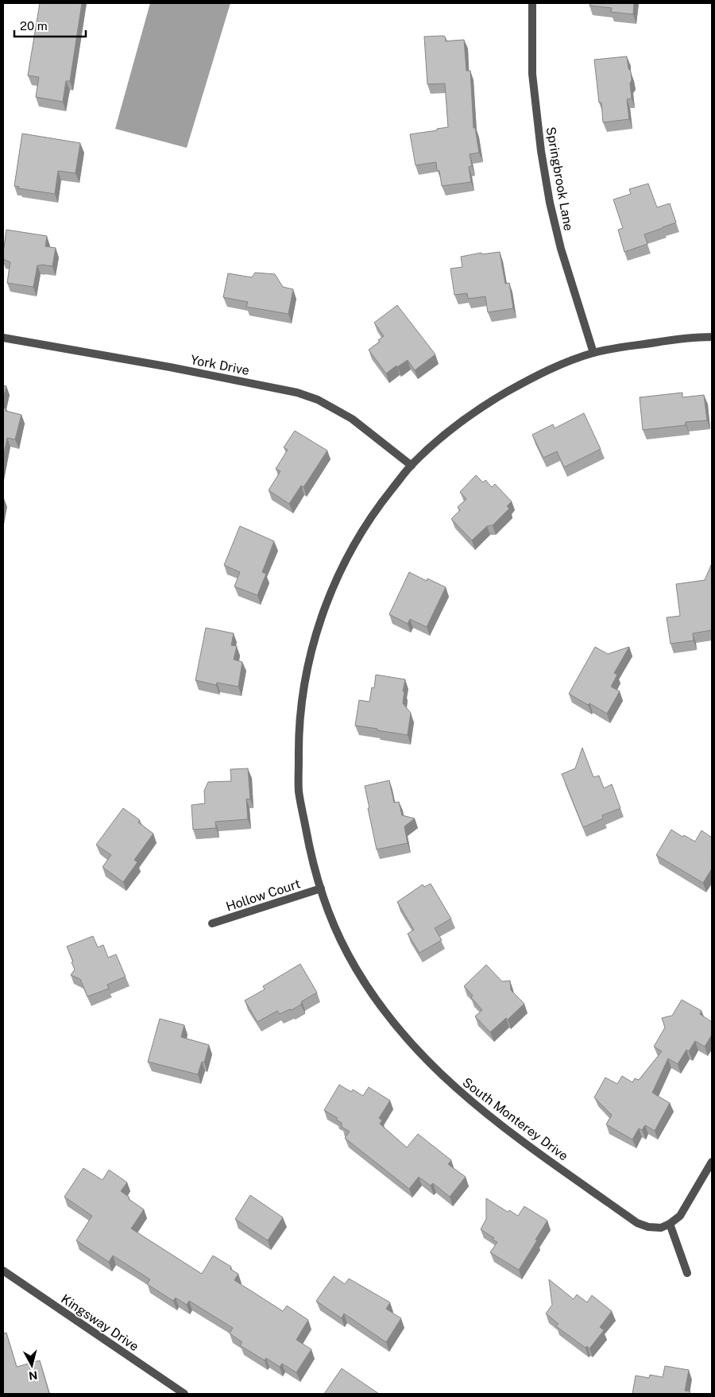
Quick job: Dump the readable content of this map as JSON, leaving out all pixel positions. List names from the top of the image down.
{
  "streets": {
    "street": [
      "Springbrook Lane",
      "York Drive",
      "Hollow Court",
      "South Monterey Drive",
      "Kingsway Drive"
    ]
  },
  "crossings": [
    ["Springbrook Lane", "South Monterey Drive"],
    ["York Drive", "South Monterey Drive"],
    ["Hollow Court", "South Monterey Drive"]
  ],
  "scale_bar": "20 m",
  "north": "bottom"
}
